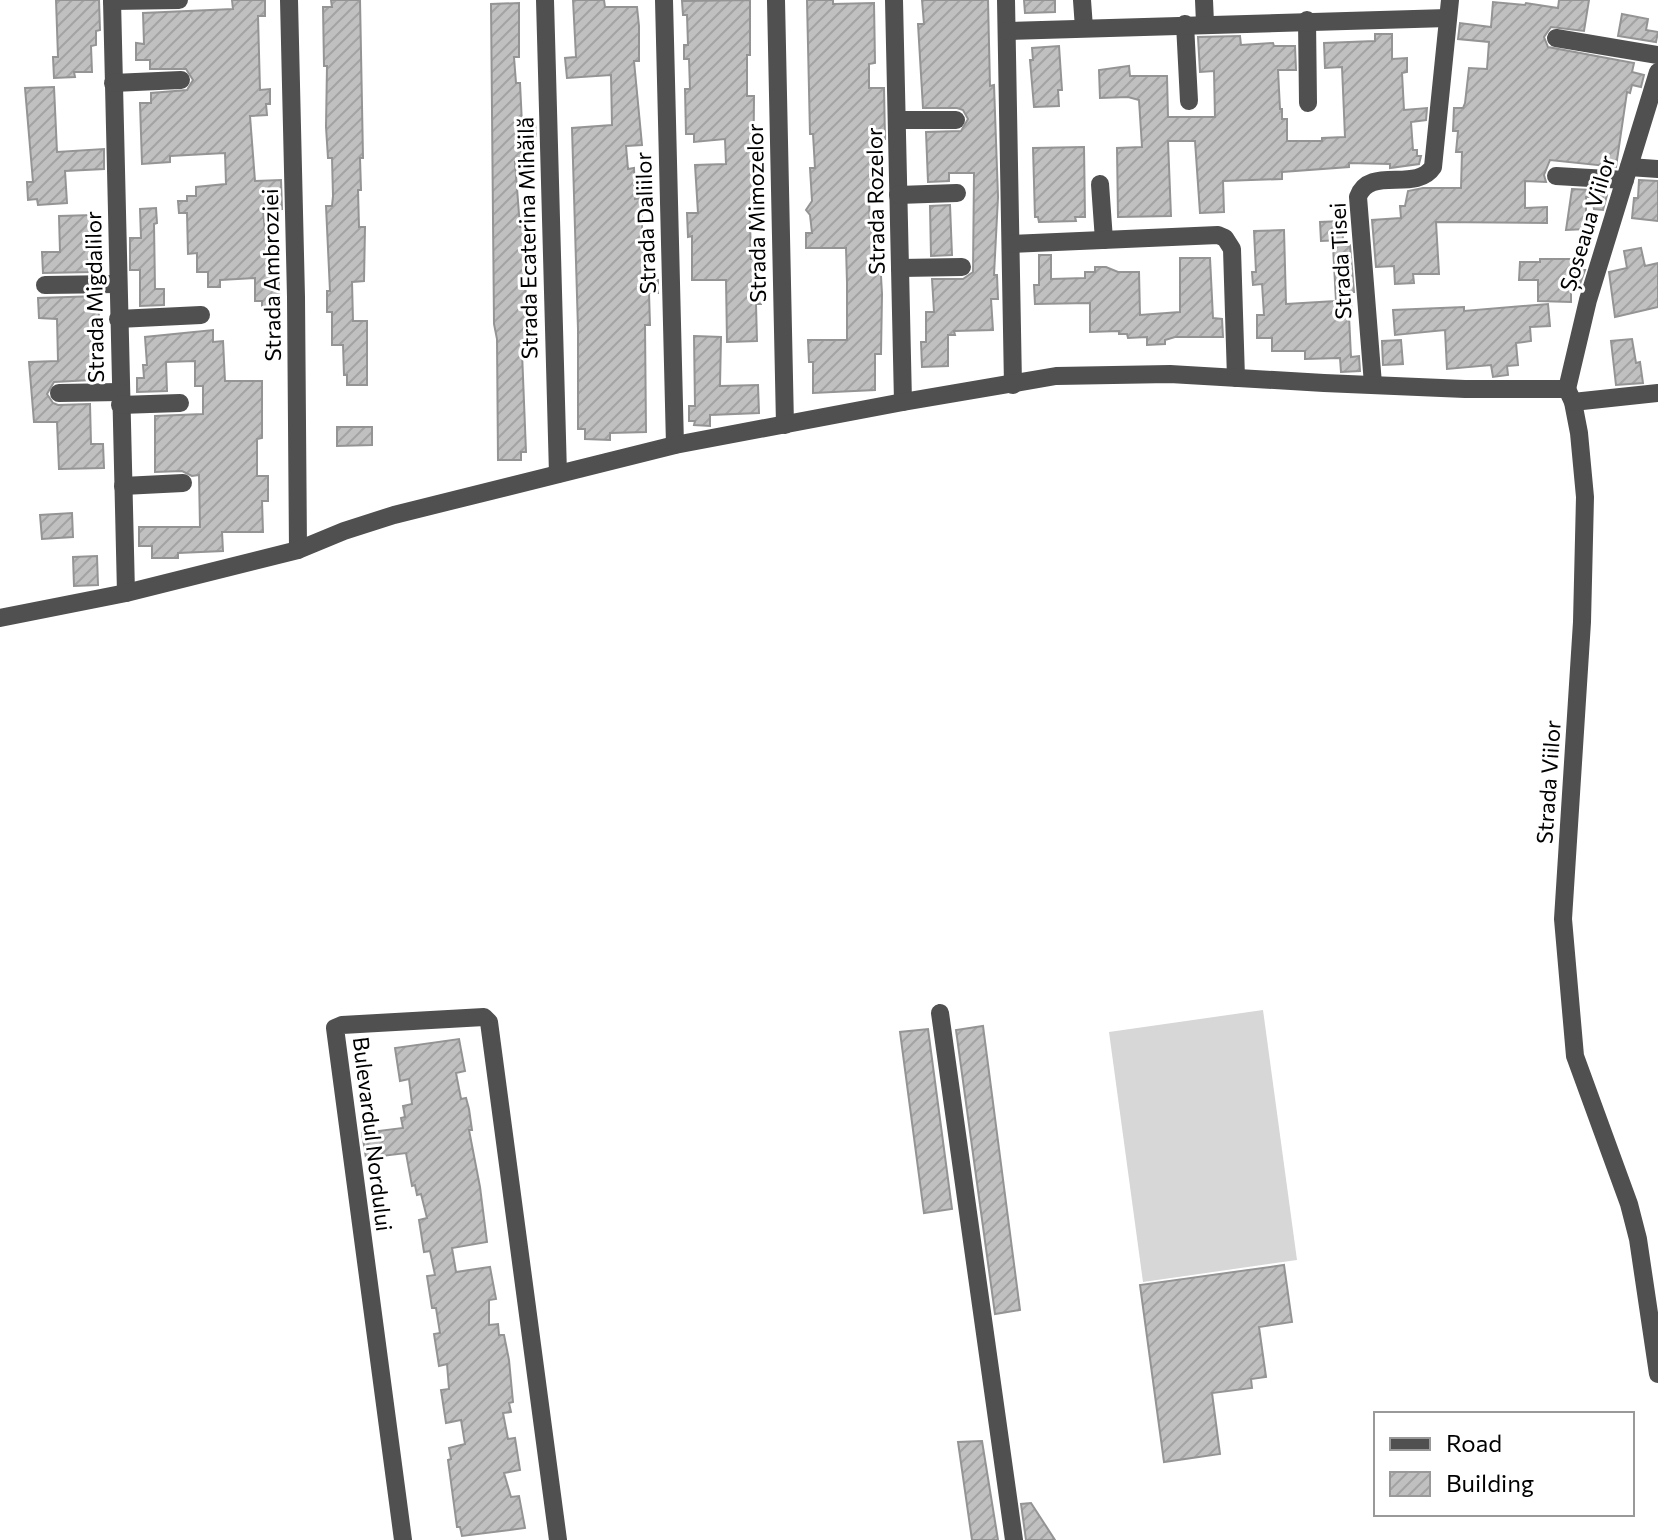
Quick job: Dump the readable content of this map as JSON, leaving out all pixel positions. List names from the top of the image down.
{
  "streets": {
    "street": [
      "Strada Rozelor",
      "Strada Mimozelor",
      "Strada Daliilor",
      "Șoseaua Viilor",
      "Strada Ecaterina Mihăilă",
      "Strada Tisei",
      "Strada Ambroziei",
      "Strada Migdalilor",
      "Strada Viilor",
      "Bulevardul Nordului"
    ]
  },
  "crossings": [
    ["Șoseaua Viilor", "Strada Viilor"]
  ],
  "legend": ["Road", "Building"]
}
